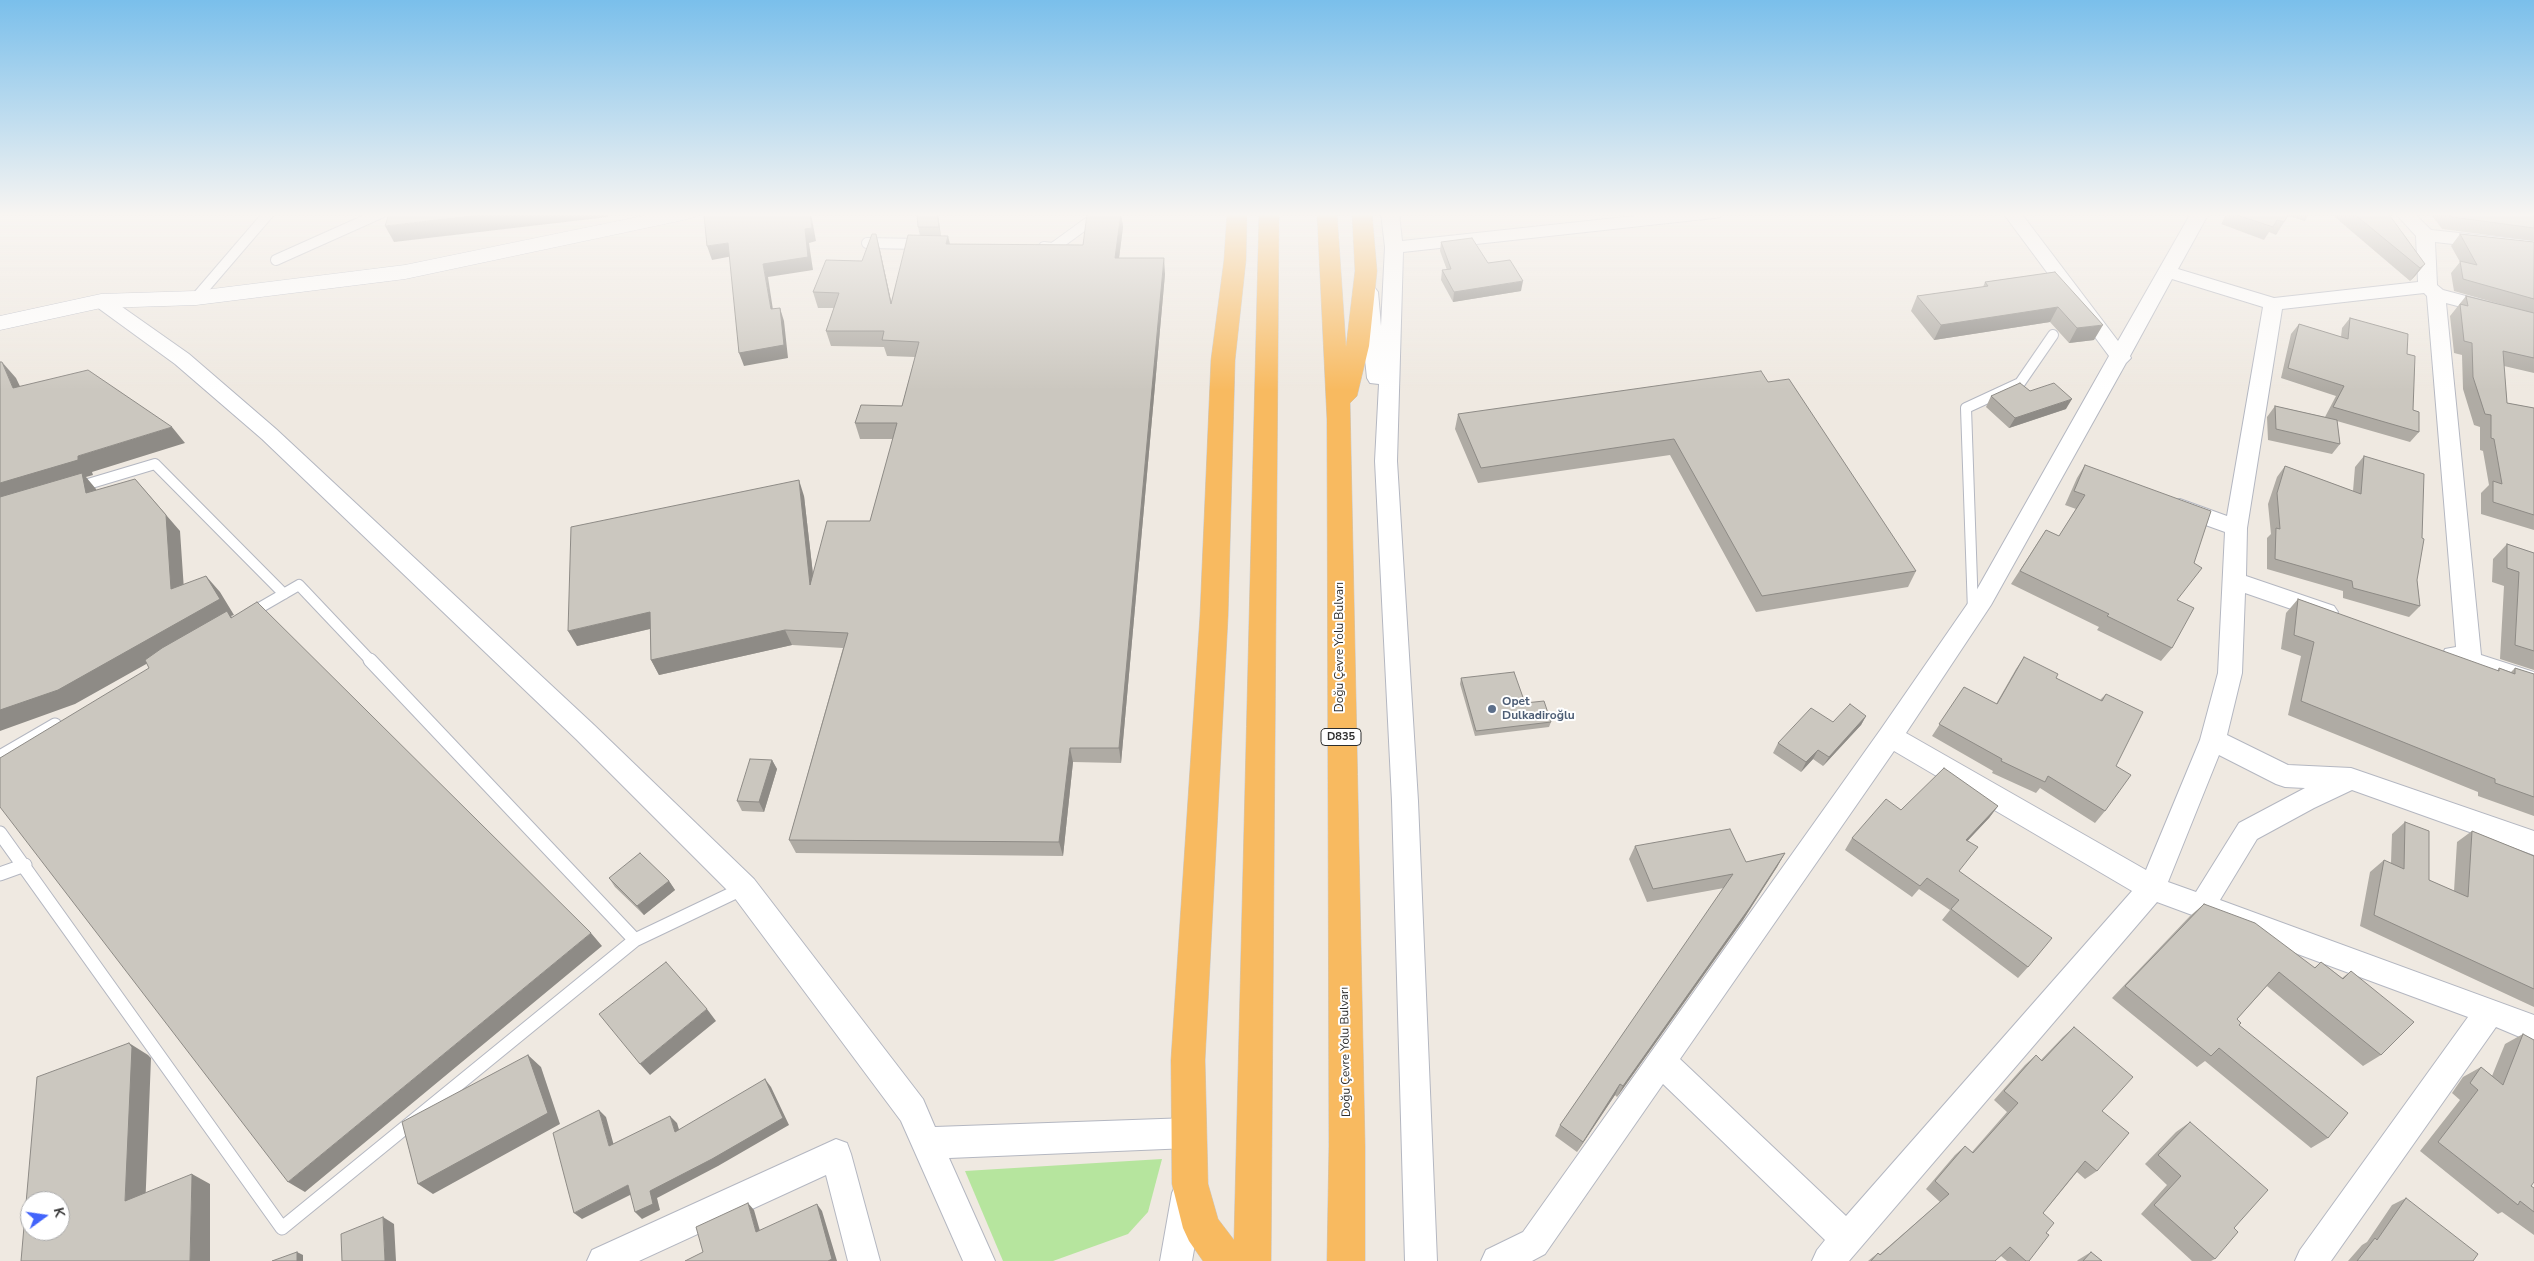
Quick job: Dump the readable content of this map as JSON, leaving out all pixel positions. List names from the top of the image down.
{
  "streets": {
    "highway": ["Doğu Çevre Yolu Bulvarı", "D835"]
  },
  "places": ["Opet Dulkadiroğlu"],
  "north": "right"
}
